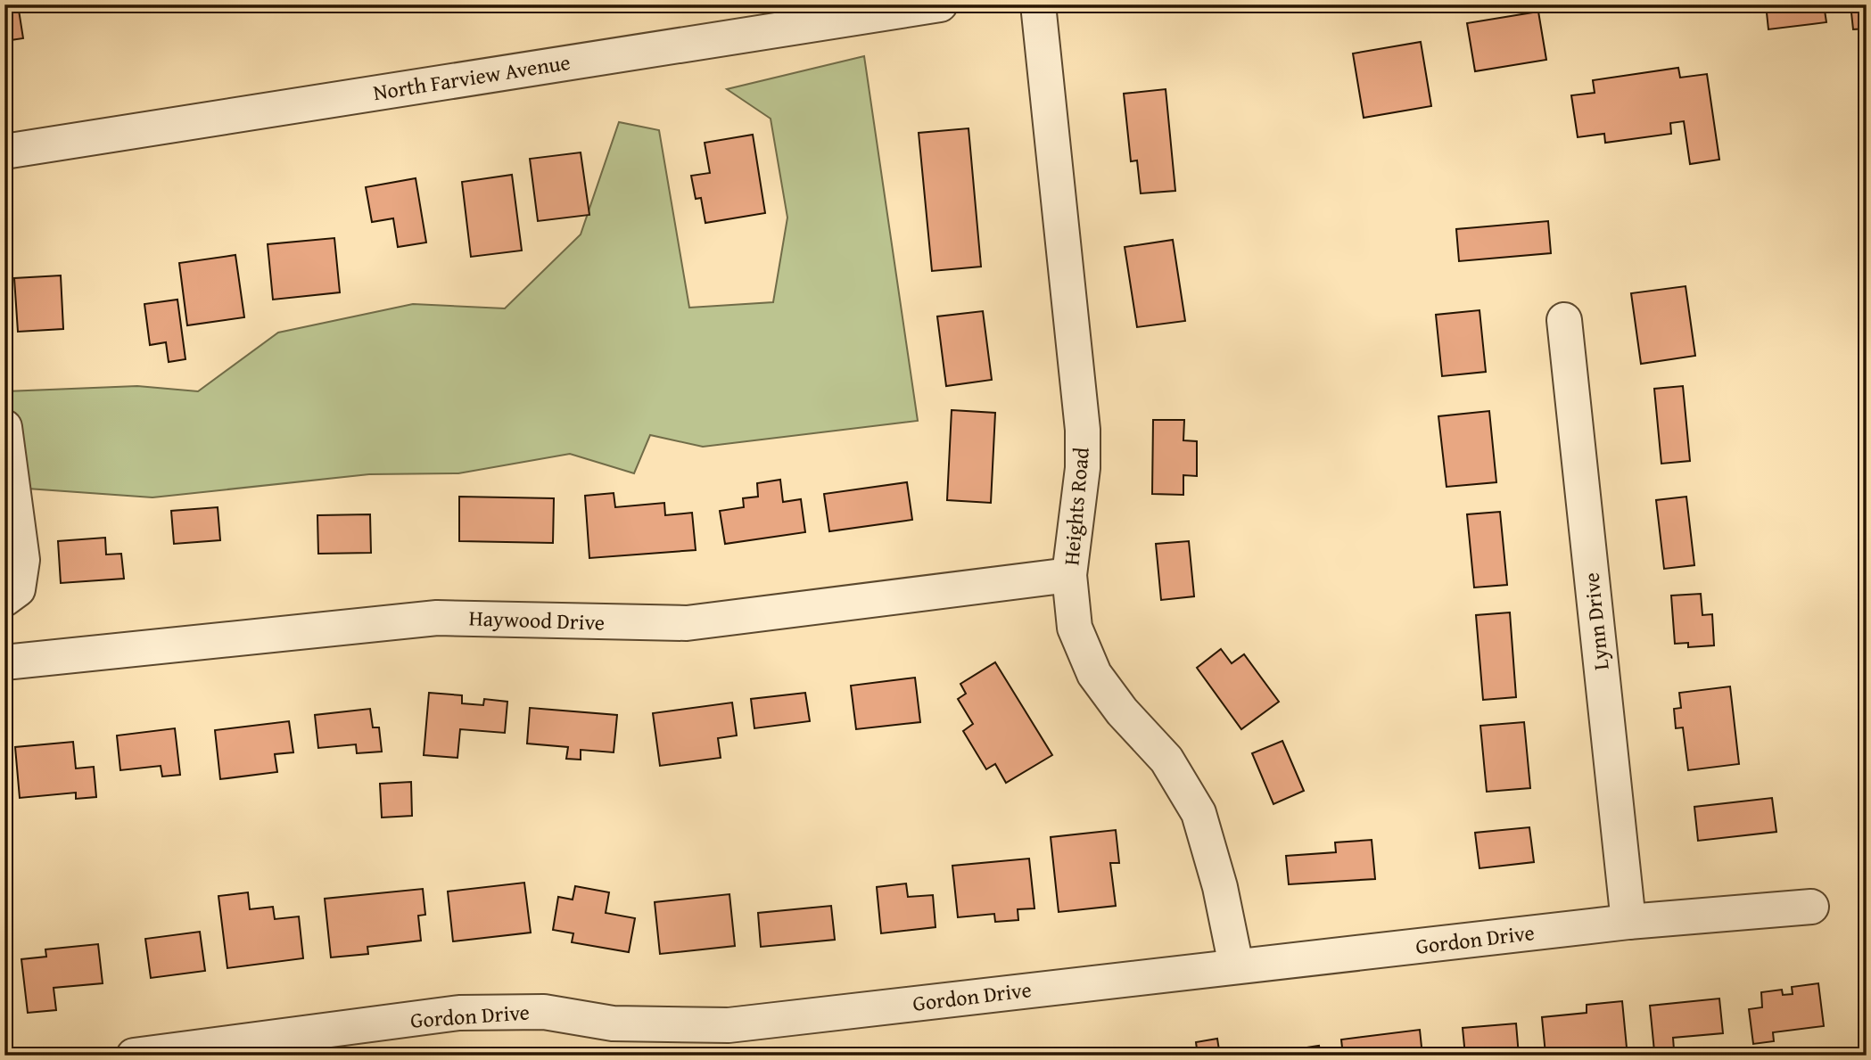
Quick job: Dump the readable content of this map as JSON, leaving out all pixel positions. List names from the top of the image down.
{
  "streets": {
    "street": [
      "North Farview Avenue",
      "Heights Road",
      "Haywood Drive",
      "Lynn Drive",
      "Gordon Drive"
    ]
  },
  "crossings": [
    ["Heights Road", "Haywood Drive"],
    ["Heights Road", "Gordon Drive"],
    ["Lynn Drive", "Gordon Drive"]
  ]
}
